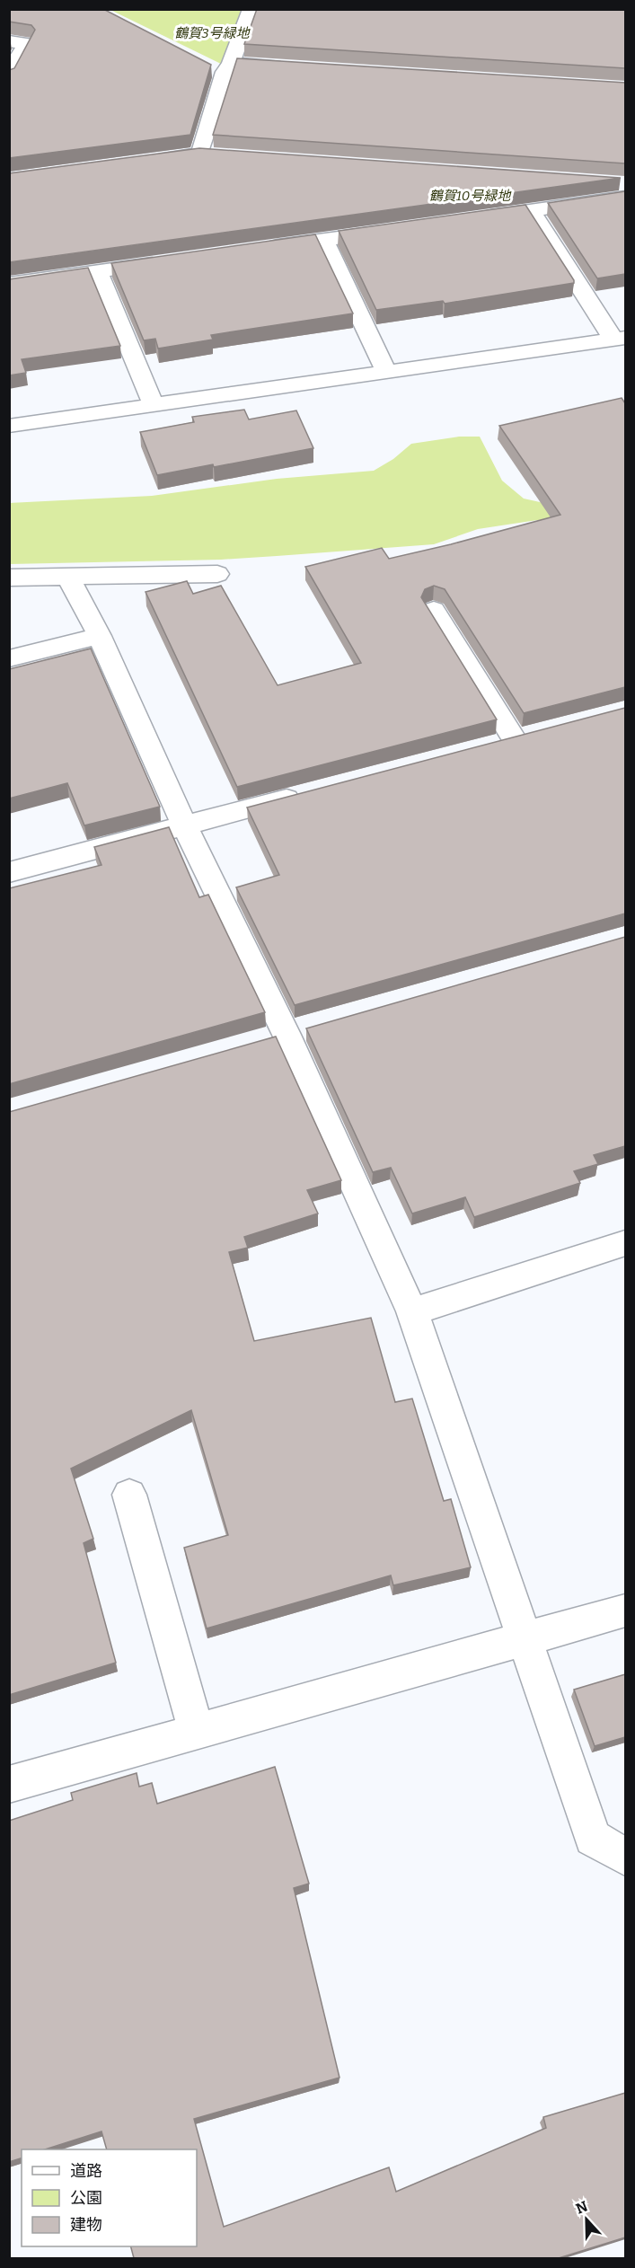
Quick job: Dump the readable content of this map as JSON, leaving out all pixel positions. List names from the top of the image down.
{
  "parks": ["鶴賀3号緑地", "鶴賀10号緑地"],
  "legend": ["道路", "公園", "建物"],
  "north": "top"
}
